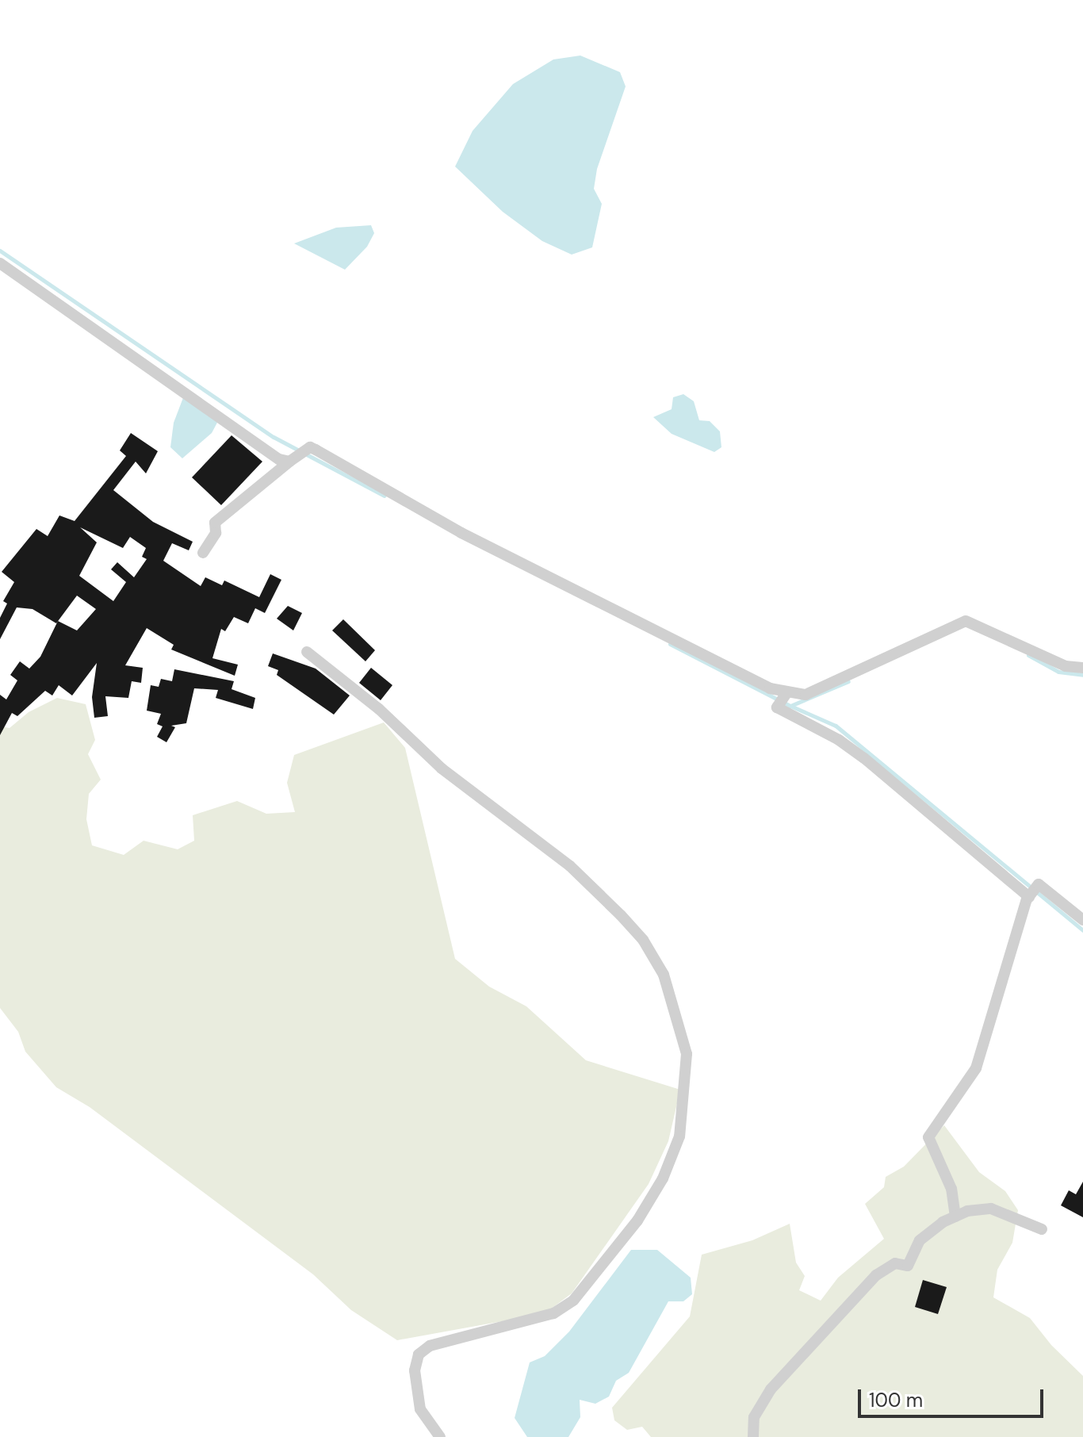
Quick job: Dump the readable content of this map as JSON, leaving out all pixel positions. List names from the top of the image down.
{
  "scale_bar": "100 m"
}
